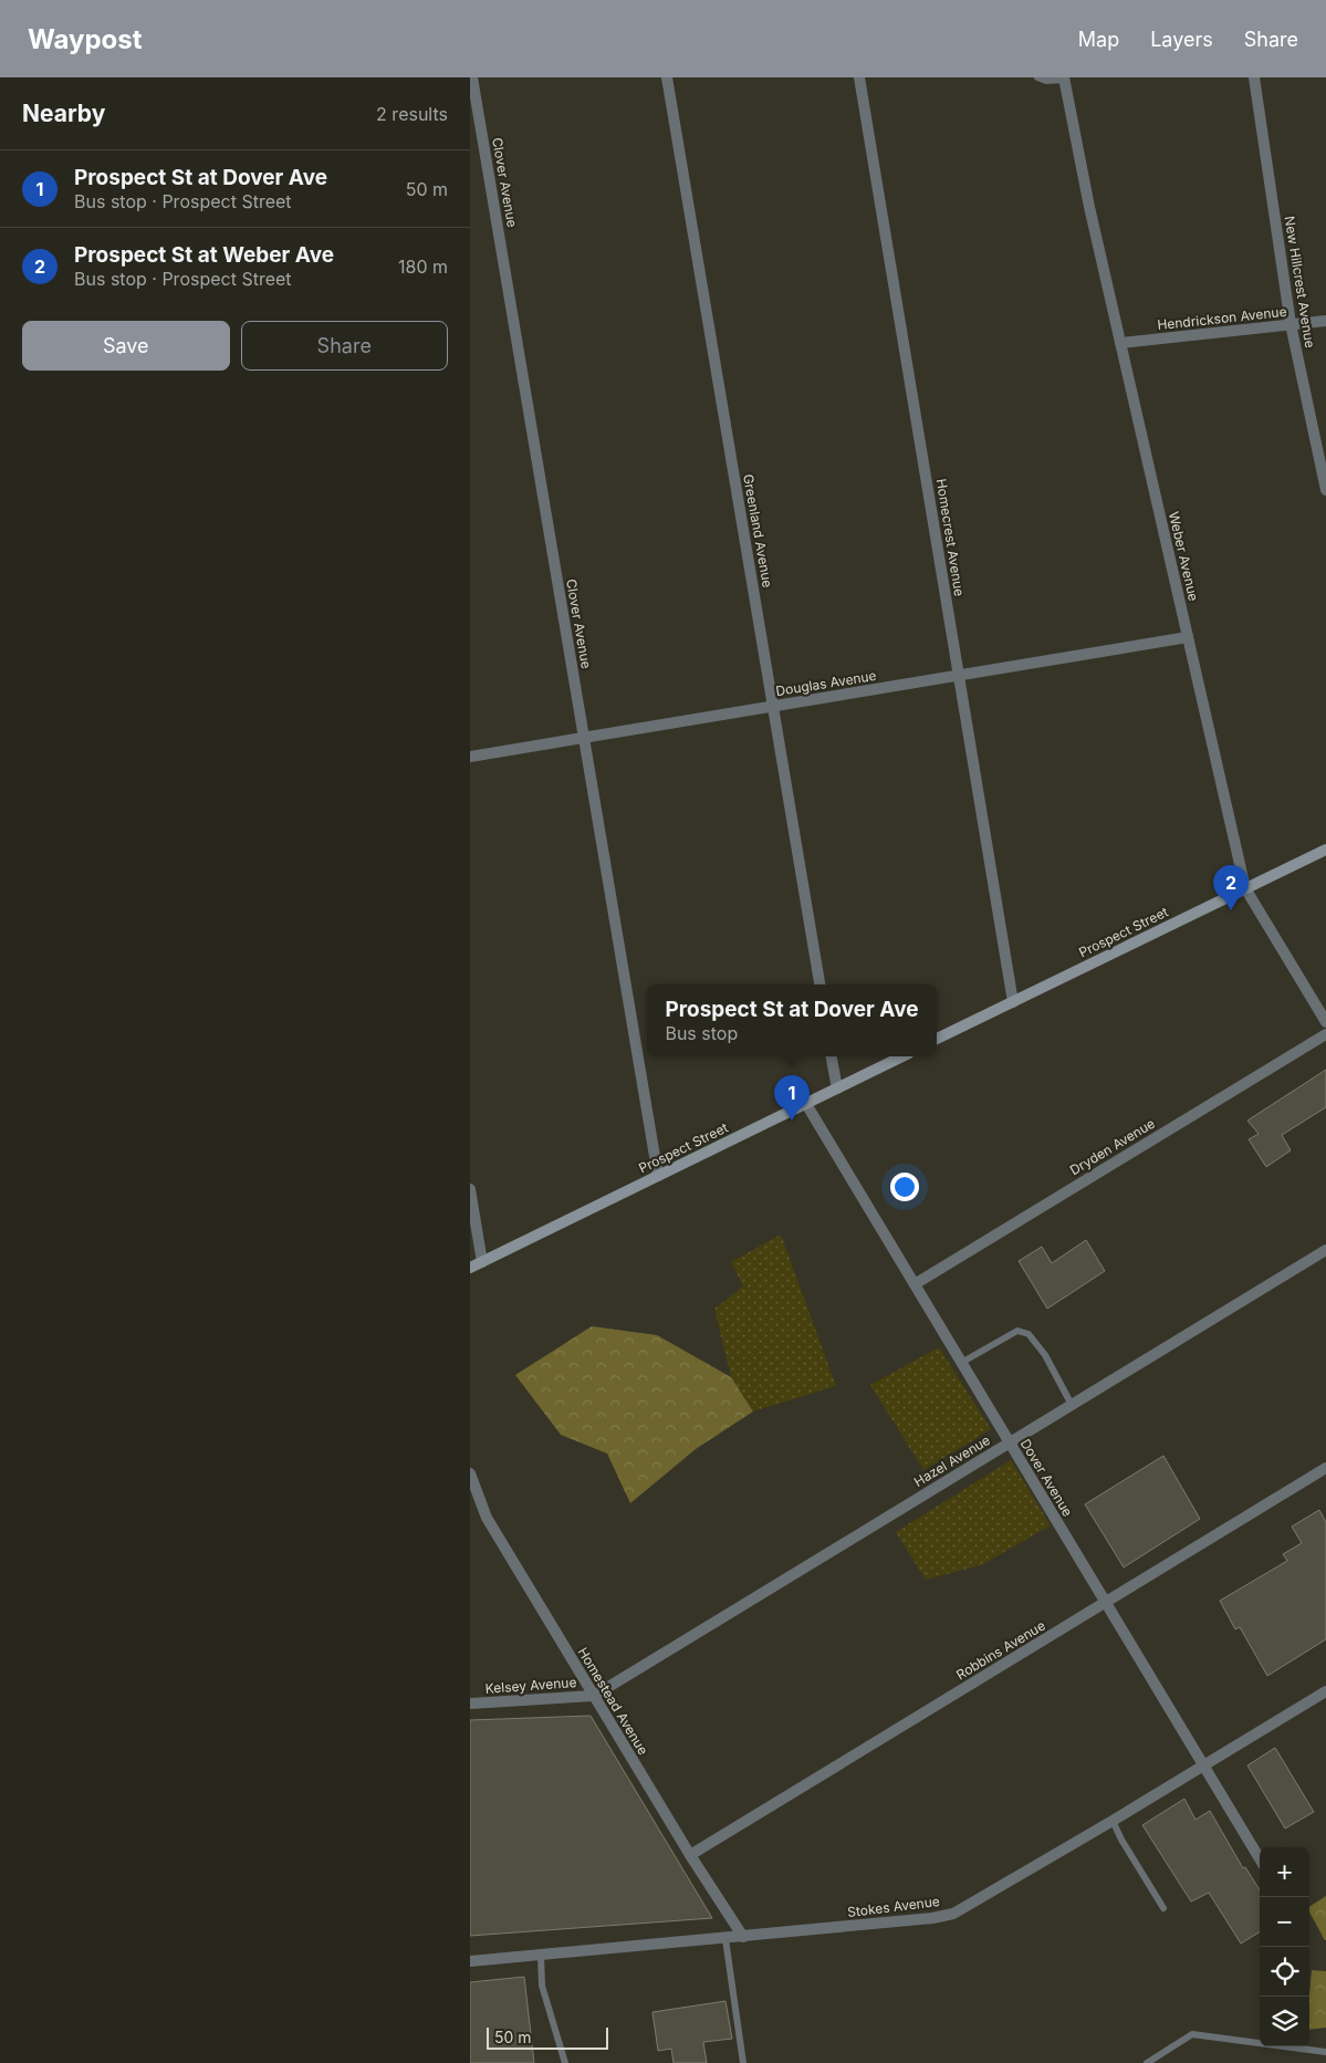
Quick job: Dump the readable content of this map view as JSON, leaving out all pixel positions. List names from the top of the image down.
{
  "streets": {
    "street": [
      "Clover Avenue",
      "New Hillcrest Avenue",
      "Hendrickson Avenue",
      "Greenland Avenue",
      "Homecrest Avenue",
      "Weber Avenue",
      "Douglas Avenue",
      "Prospect Street",
      "Dryden Avenue",
      "Hazel Avenue",
      "Dover Avenue",
      "Robbins Avenue",
      "Kelsey Avenue",
      "Homestead Avenue",
      "Stokes Avenue"
    ]
  },
  "crossings": [
    ["Clover Avenue", "Douglas Avenue"],
    ["Clover Avenue", "Prospect Street"],
    ["New Hillcrest Avenue", "Hendrickson Avenue"],
    ["Hendrickson Avenue", "Weber Avenue"],
    ["Greenland Avenue", "Douglas Avenue"],
    ["Homecrest Avenue", "Douglas Avenue"],
    ["Homecrest Avenue", "Prospect Street"],
    ["Weber Avenue", "Douglas Avenue"],
    ["Weber Avenue", "Prospect Street"],
    ["Prospect Street", "Dover Avenue"],
    ["Dryden Avenue", "Dover Avenue"],
    ["Hazel Avenue", "Dover Avenue"],
    ["Hazel Avenue", "Kelsey Avenue"],
    ["Hazel Avenue", "Homestead Avenue"],
    ["Dover Avenue", "Robbins Avenue"],
    ["Dover Avenue", "Stokes Avenue"],
    ["Robbins Avenue", "Homestead Avenue"],
    ["Kelsey Avenue", "Homestead Avenue"],
    ["Homestead Avenue", "Stokes Avenue"]
  ],
  "scale_bar": "50 m",
  "page": {
    "header": "Waypost",
    "nav": ["Map", "Layers", "Share"],
    "heading": ["Nearby", "2 results"],
    "list": [
      {
        "mark": "1",
        "name": "Prospect St at Dover Ave",
        "note": "Bus stop · Prospect Street",
        "value": "50 m"
      },
      {
        "mark": "2",
        "name": "Prospect St at Weber Ave",
        "note": "Bus stop · Prospect Street",
        "value": "180 m"
      }
    ],
    "buttons": ["Save", "Share"],
    "pins": ["2", "1"],
    "popup": ["Prospect St at Dover Ave", "Bus stop"],
    "map_buttons": ["+", "−"],
    "scale": "50 m"
  }
}
